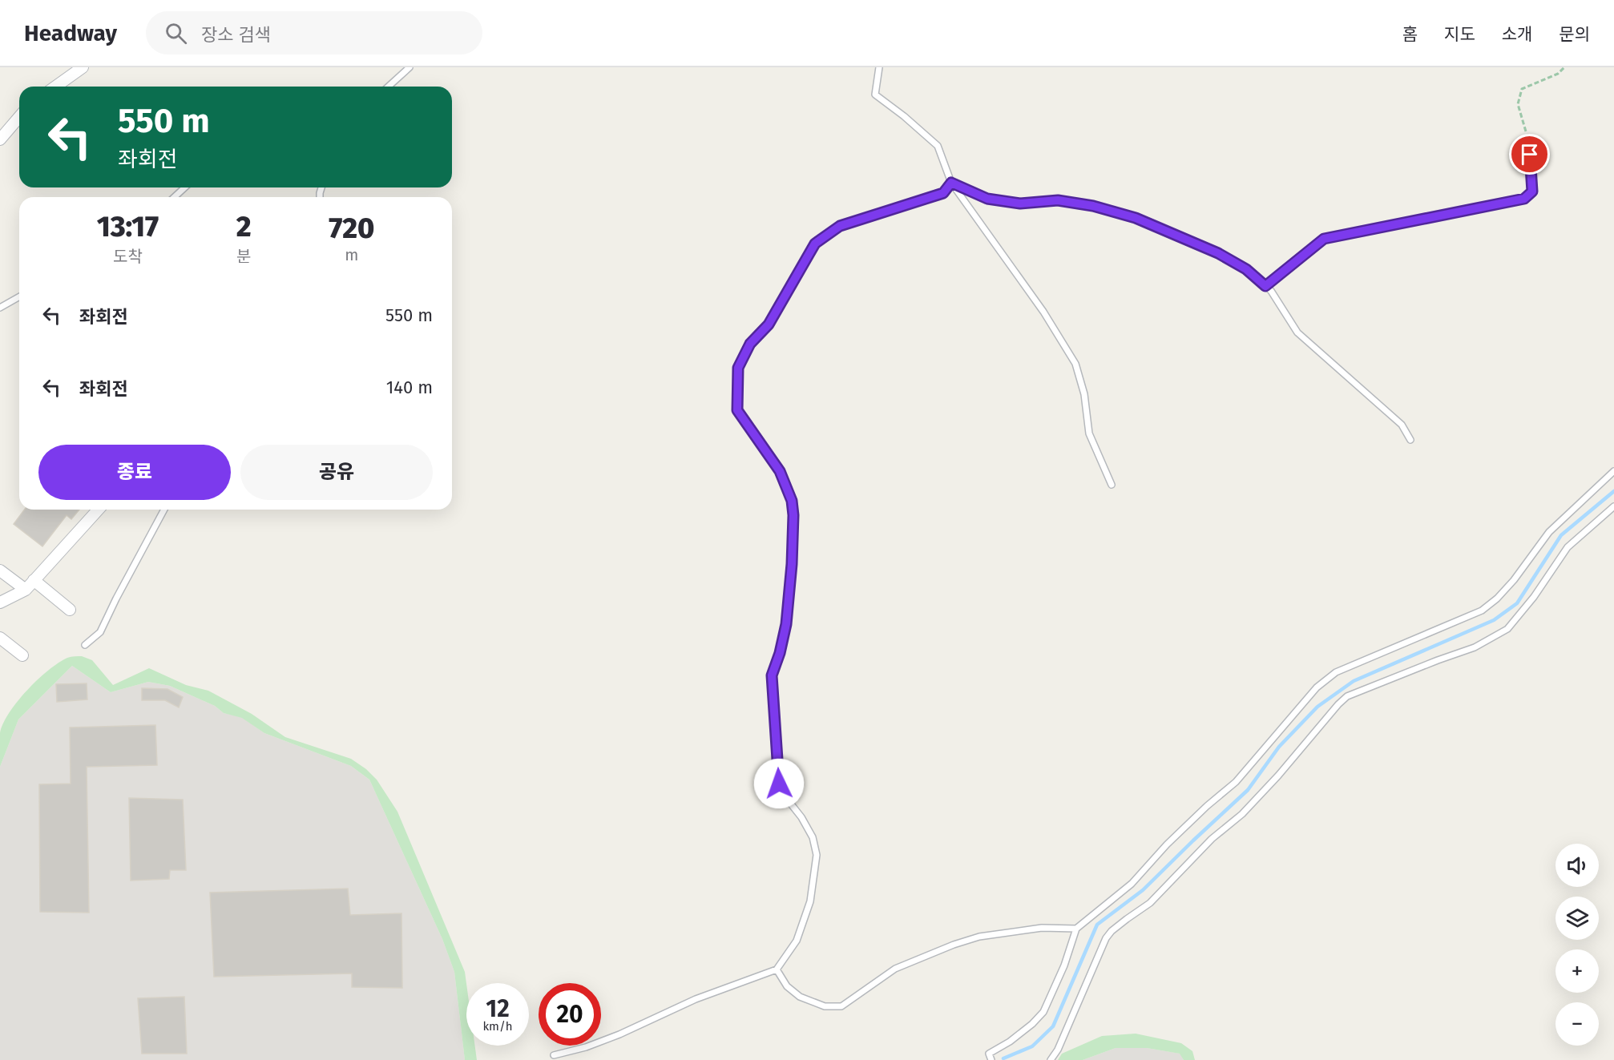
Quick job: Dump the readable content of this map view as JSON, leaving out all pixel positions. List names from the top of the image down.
{
  "page": {
    "header": "Headway",
    "search": "장소 검색",
    "nav": [
      "홈",
      "지도",
      "소개",
      "문의"
    ],
    "turn": ["550 m", "좌회전"],
    "eta": [
      "13:17",
      "도착",
      "2",
      "분",
      "720",
      "m"
    ],
    "list": [
      {
        "name": "좌회전",
        "value": "550 m"
      },
      {
        "name": "좌회전",
        "value": "140 m"
      }
    ],
    "buttons": ["종료", "공유"],
    "map_buttons": ["+", "−"],
    "speed": "12 km/h",
    "limit": "20"
  }
}
